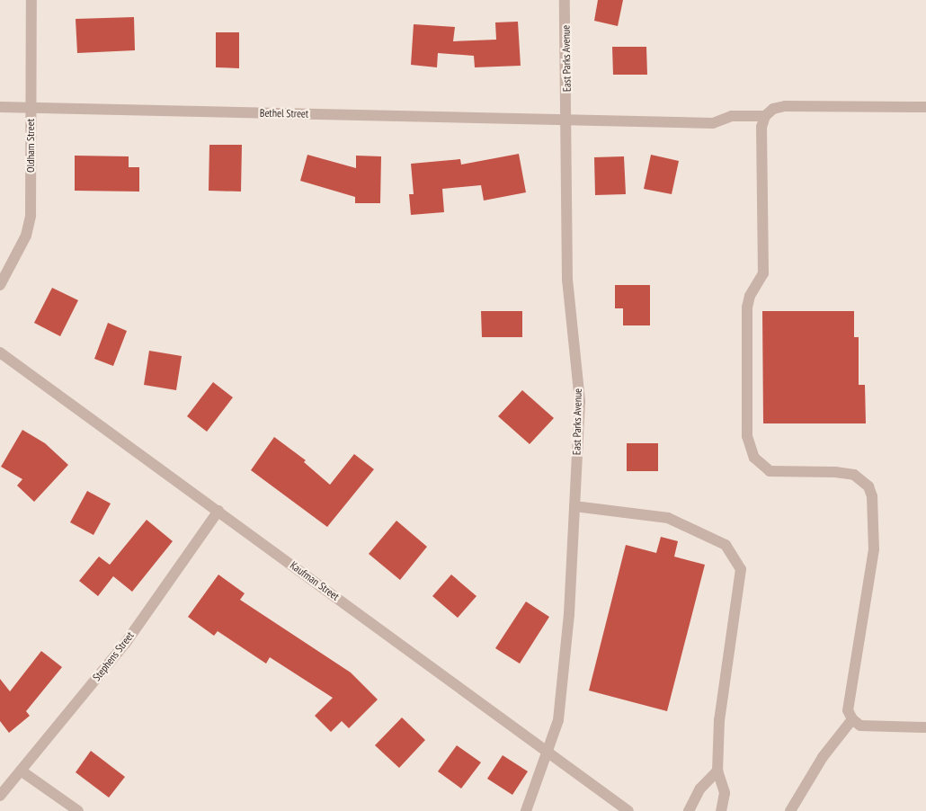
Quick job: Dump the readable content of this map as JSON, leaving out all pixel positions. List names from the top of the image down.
{
  "streets": {
    "street": [
      "East Parks Avenue",
      "Bethel Street",
      "Oldham Street",
      "Kaufman Street",
      "Stephens Street"
    ]
  },
  "crossings": [
    ["East Parks Avenue", "Bethel Street"],
    ["East Parks Avenue", "Kaufman Street"],
    ["Bethel Street", "Oldham Street"],
    ["Kaufman Street", "Stephens Street"]
  ]
}
